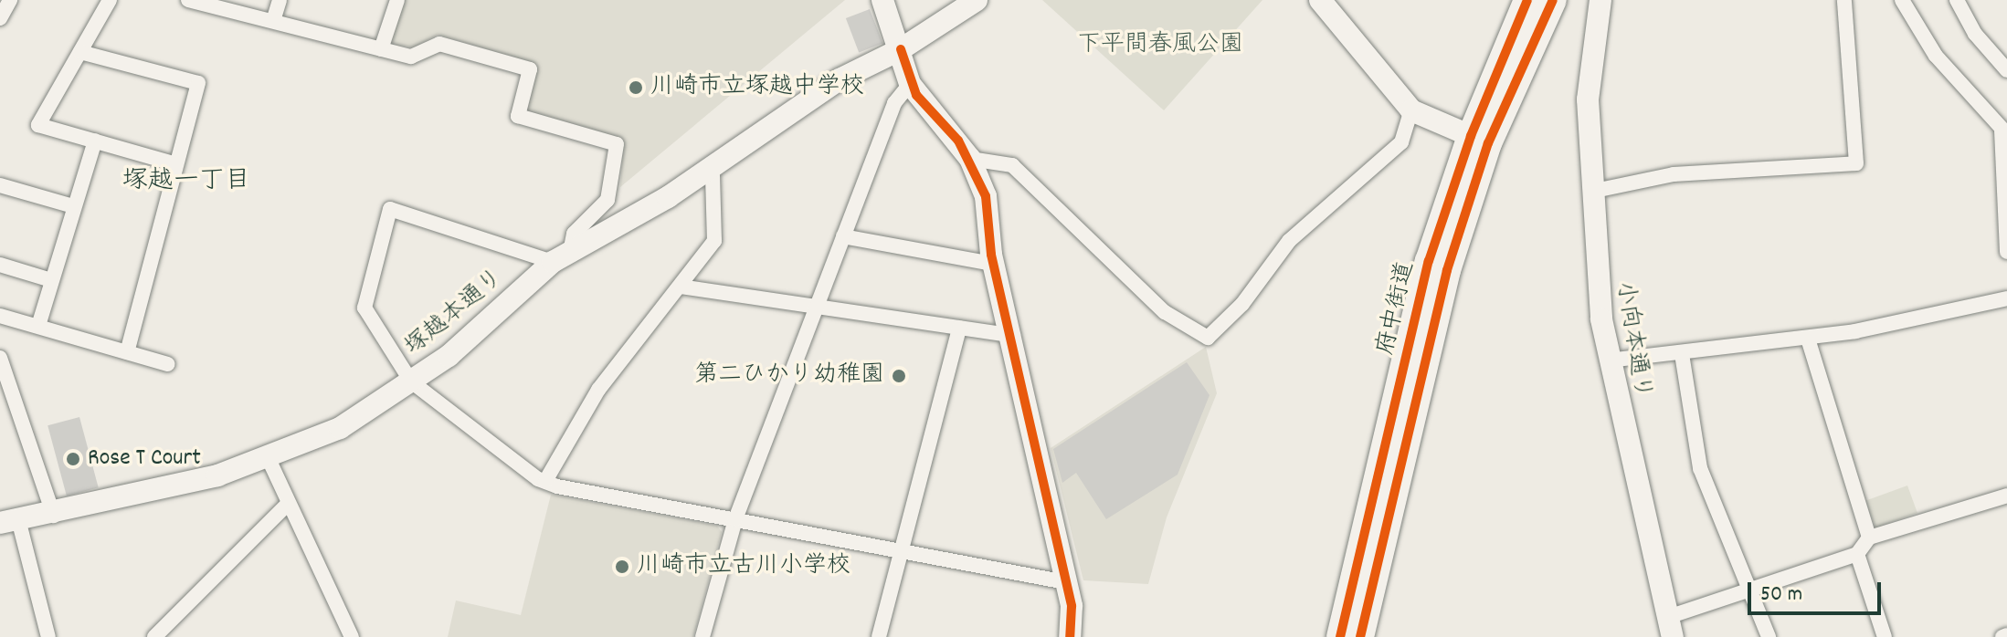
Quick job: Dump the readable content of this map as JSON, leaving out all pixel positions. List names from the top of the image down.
{
  "streets": {
    "highway": ["府中街道"],
    "street": ["塚越本通り", "小向本通り"]
  },
  "districts": ["塚越一丁目"],
  "parks": ["下平間春風公園"],
  "places": [
    "川崎市立塚越中学校",
    "第二ひかり幼稚園",
    "Rose T Court",
    "川崎市立古川小学校"
  ],
  "scale_bar": "50 m"
}
